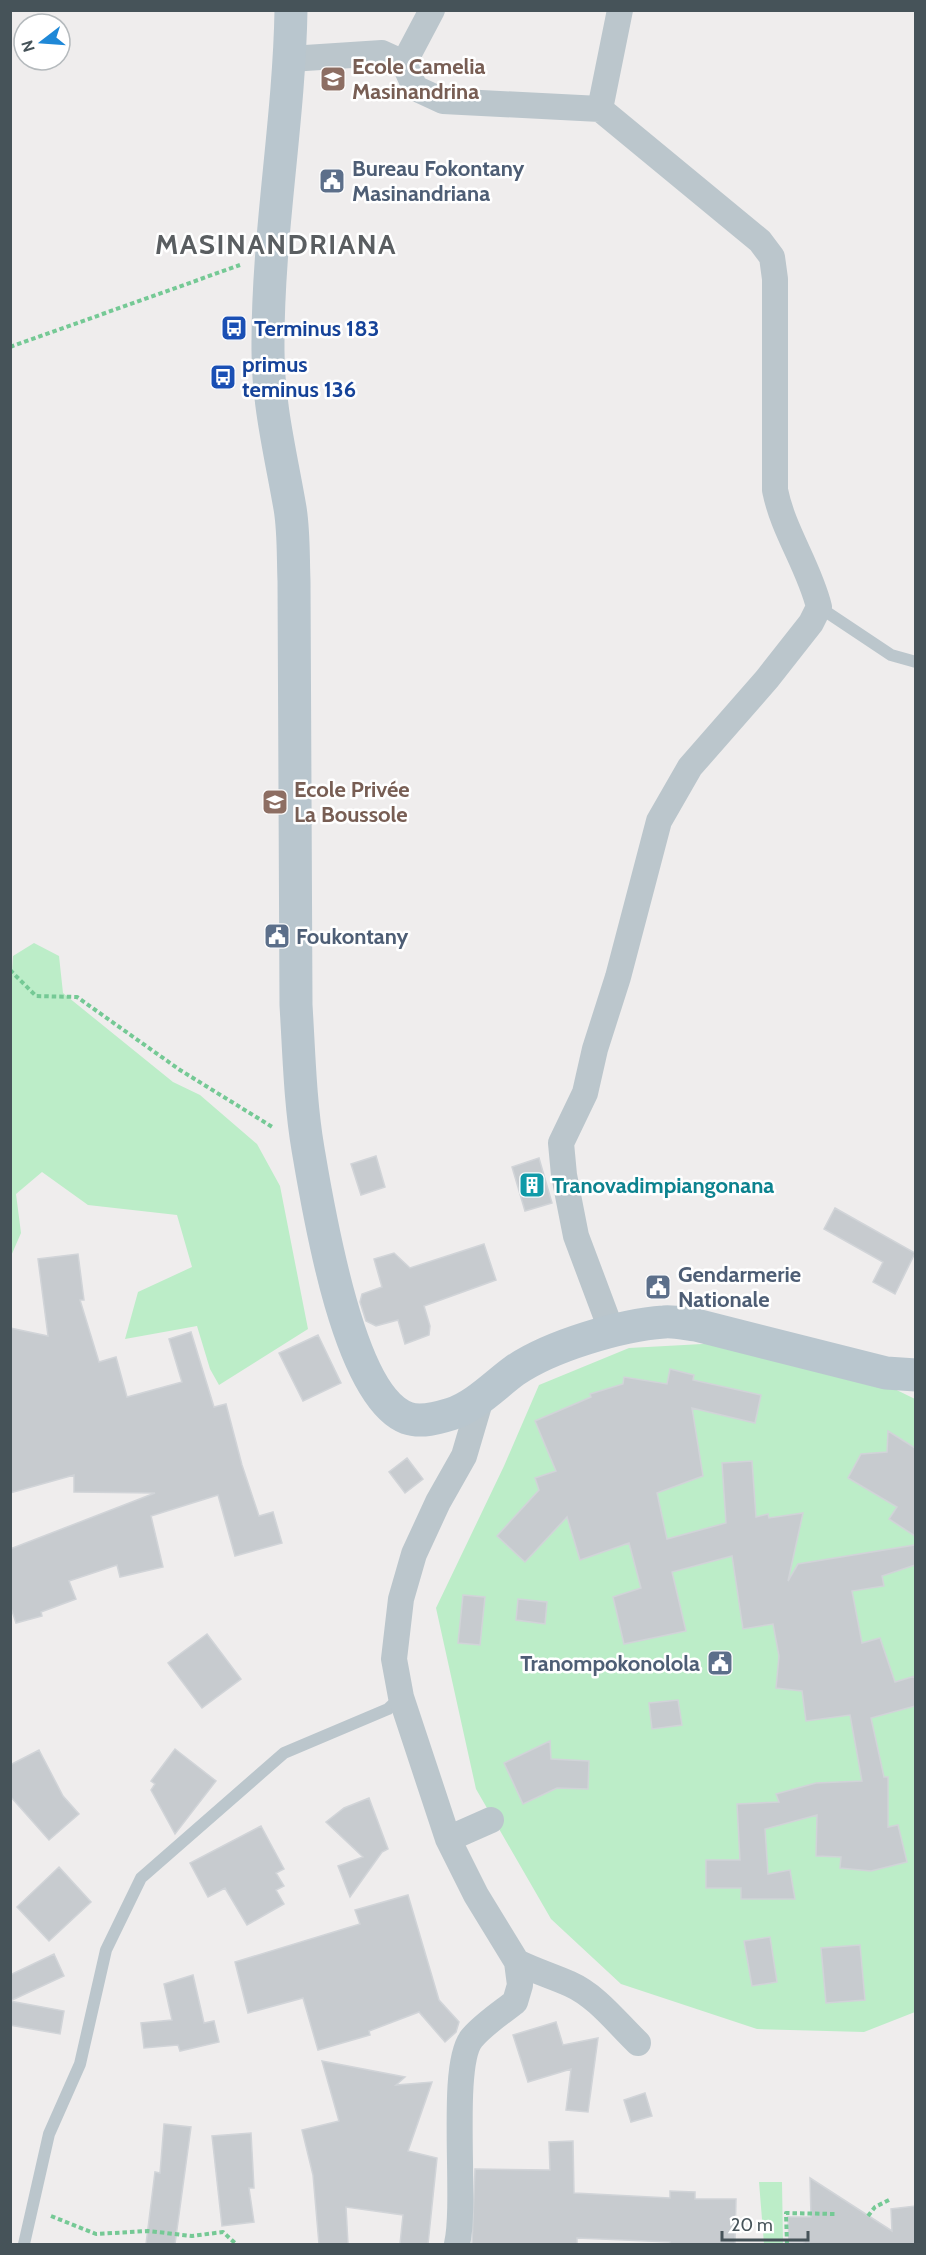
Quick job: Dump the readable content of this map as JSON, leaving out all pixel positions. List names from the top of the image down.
{
  "districts": ["MASINANDRIANA"],
  "places": {
    "school or university": ["Ecole Camelia Masinandrina", "Ecole Privée La Boussole"],
    "public building": [
      "Bureau Fokontany Masinandriana",
      "Foukontany",
      "Gendarmerie Nationale",
      "Tranompokonolola"
    ],
    "bus stop": ["Terminus 183", "primus teminus 136"],
    "building": ["Tranovadimpiangonana"]
  },
  "scale_bar": "20 m",
  "north": "left"
}
